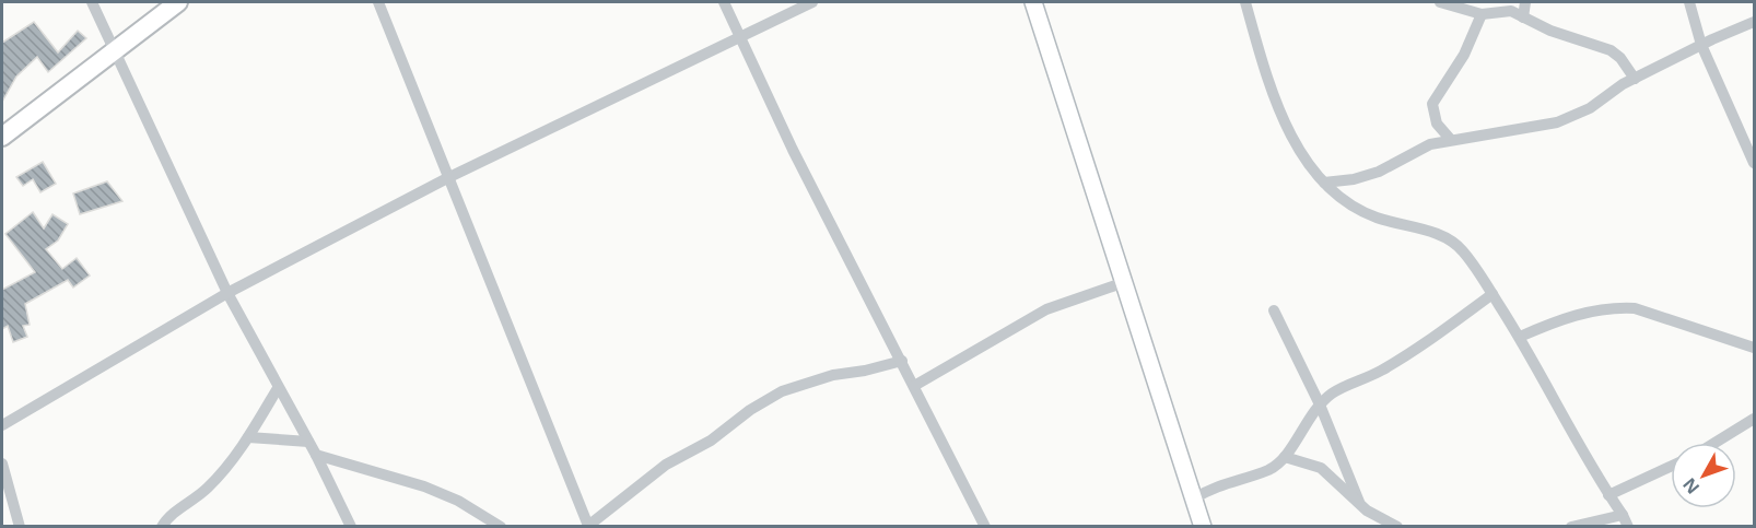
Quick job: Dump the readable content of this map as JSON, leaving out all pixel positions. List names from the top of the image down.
{
  "north": "bottom left"
}
